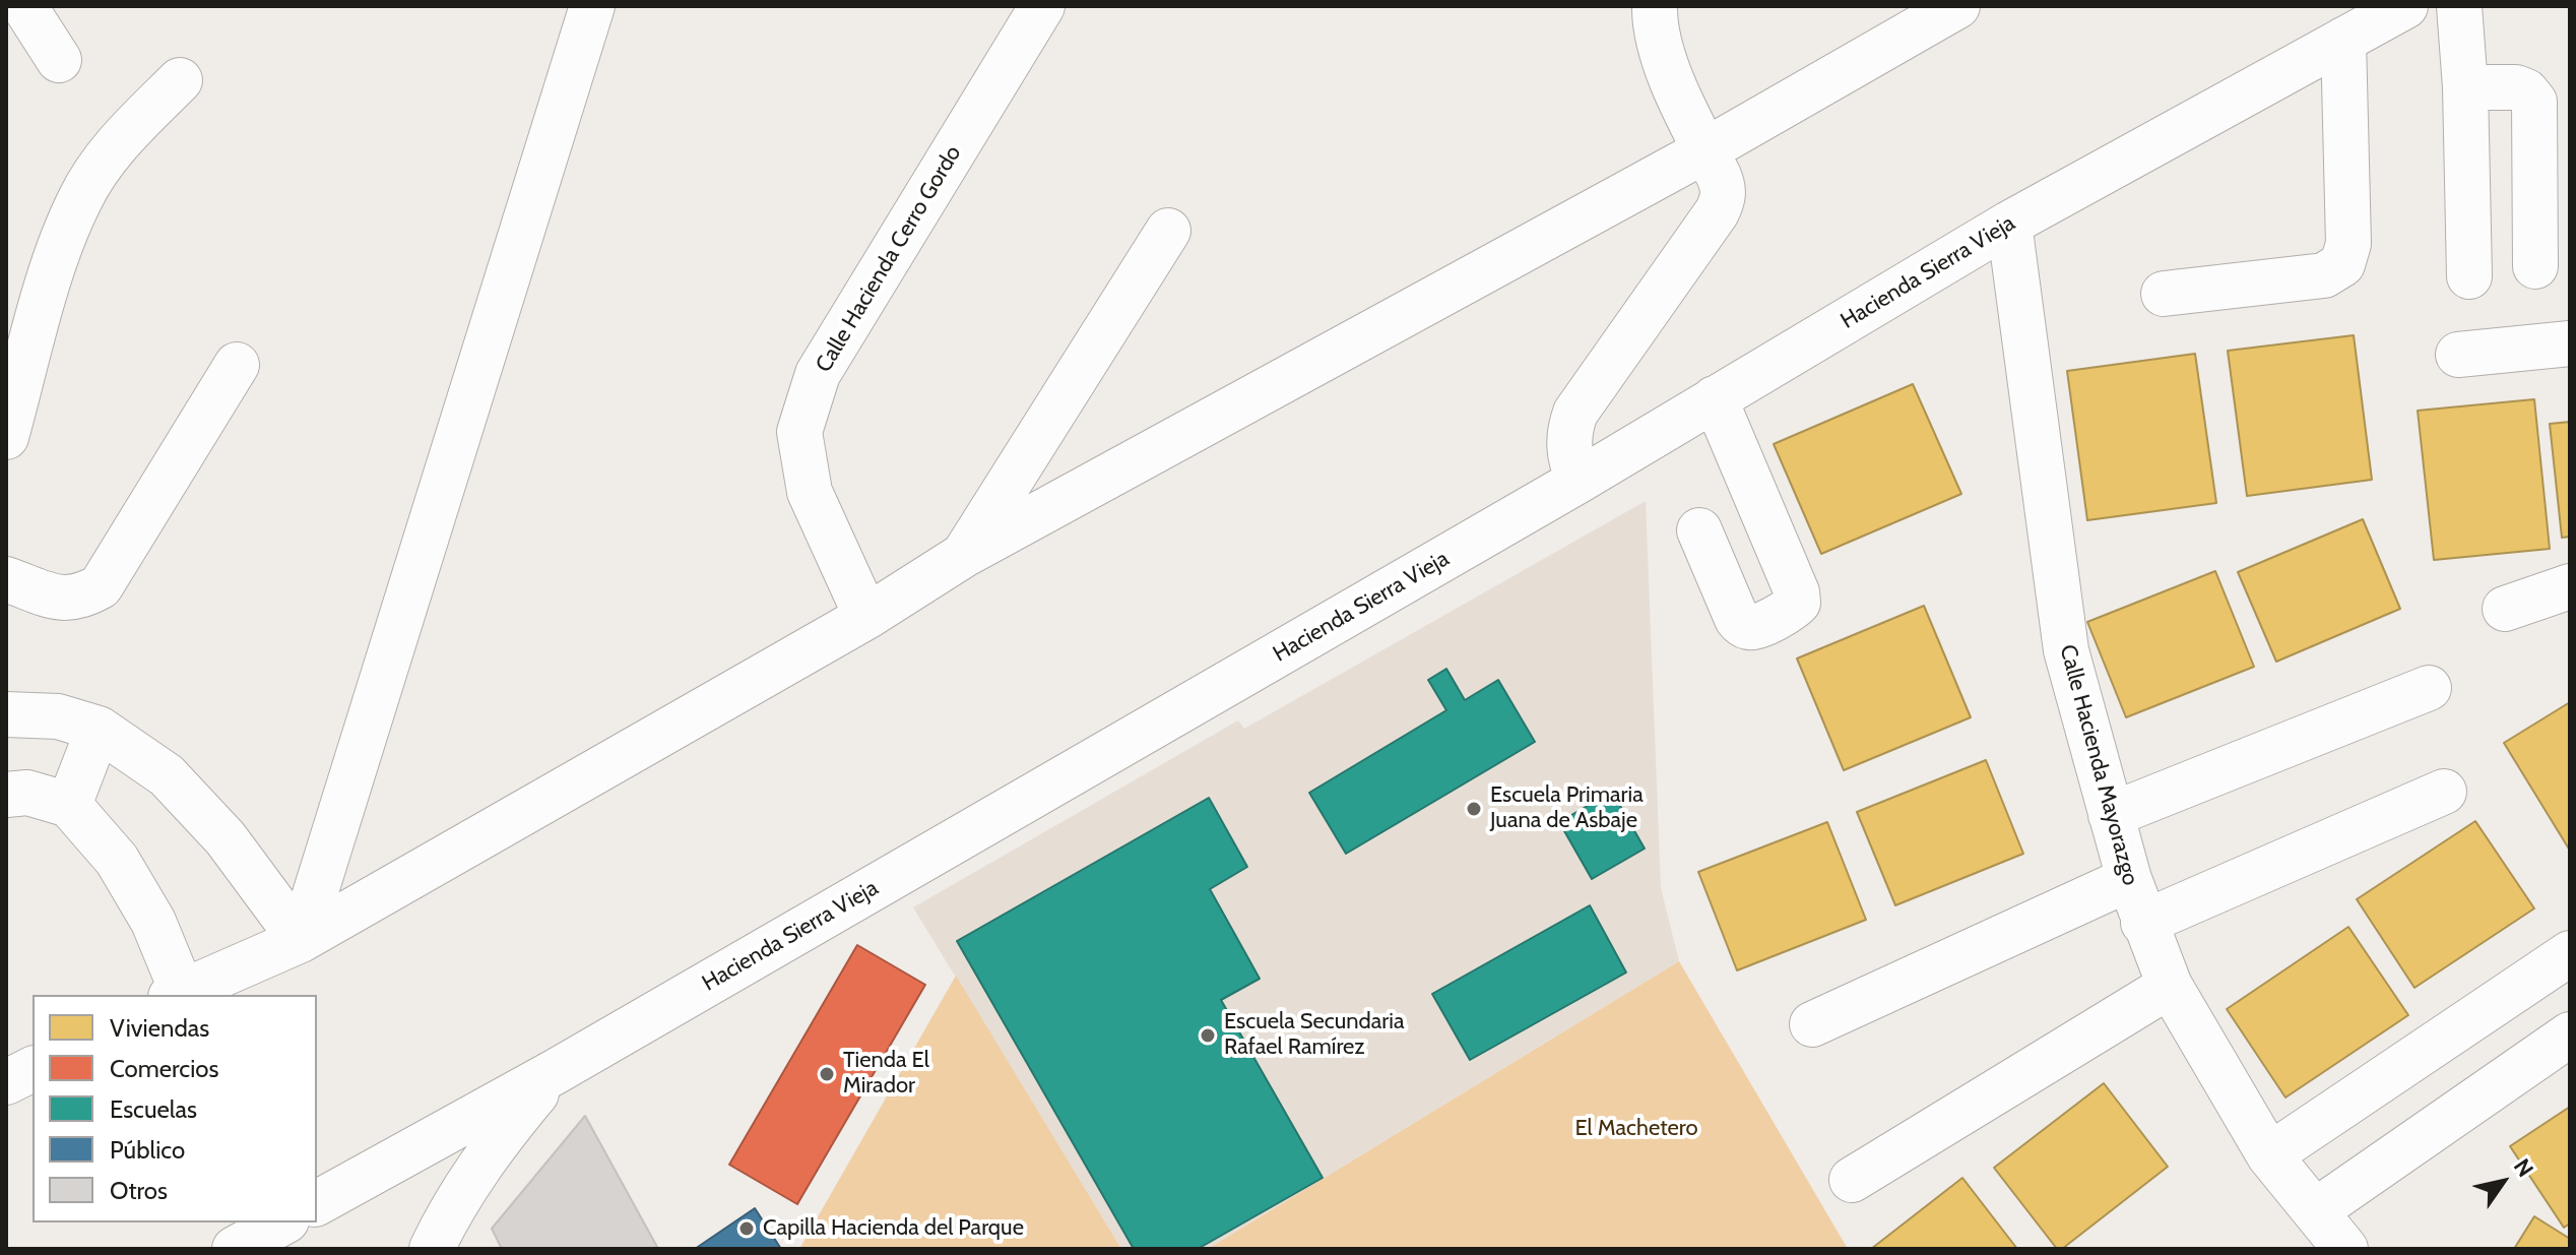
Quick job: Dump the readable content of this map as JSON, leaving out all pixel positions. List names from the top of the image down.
{
  "streets": {
    "street": ["Calle Hacienda Cerro Gordo", "Hacienda Sierra Vieja", "Calle Hacienda Mayorazgo"]
  },
  "crossings": [
    ["Hacienda Sierra Vieja", "Calle Hacienda Mayorazgo"]
  ],
  "parks": ["El Machetero"],
  "places": [
    "Escuela Primaria Juana de Asbaje",
    "Escuela Secundaria Rafael Ramírez",
    "Tienda El Mirador",
    "Capilla Hacienda del Parque"
  ],
  "legend": [
    "Viviendas",
    "Comercios",
    "Escuelas",
    "Público",
    "Otros"
  ],
  "north": "top right"
}
